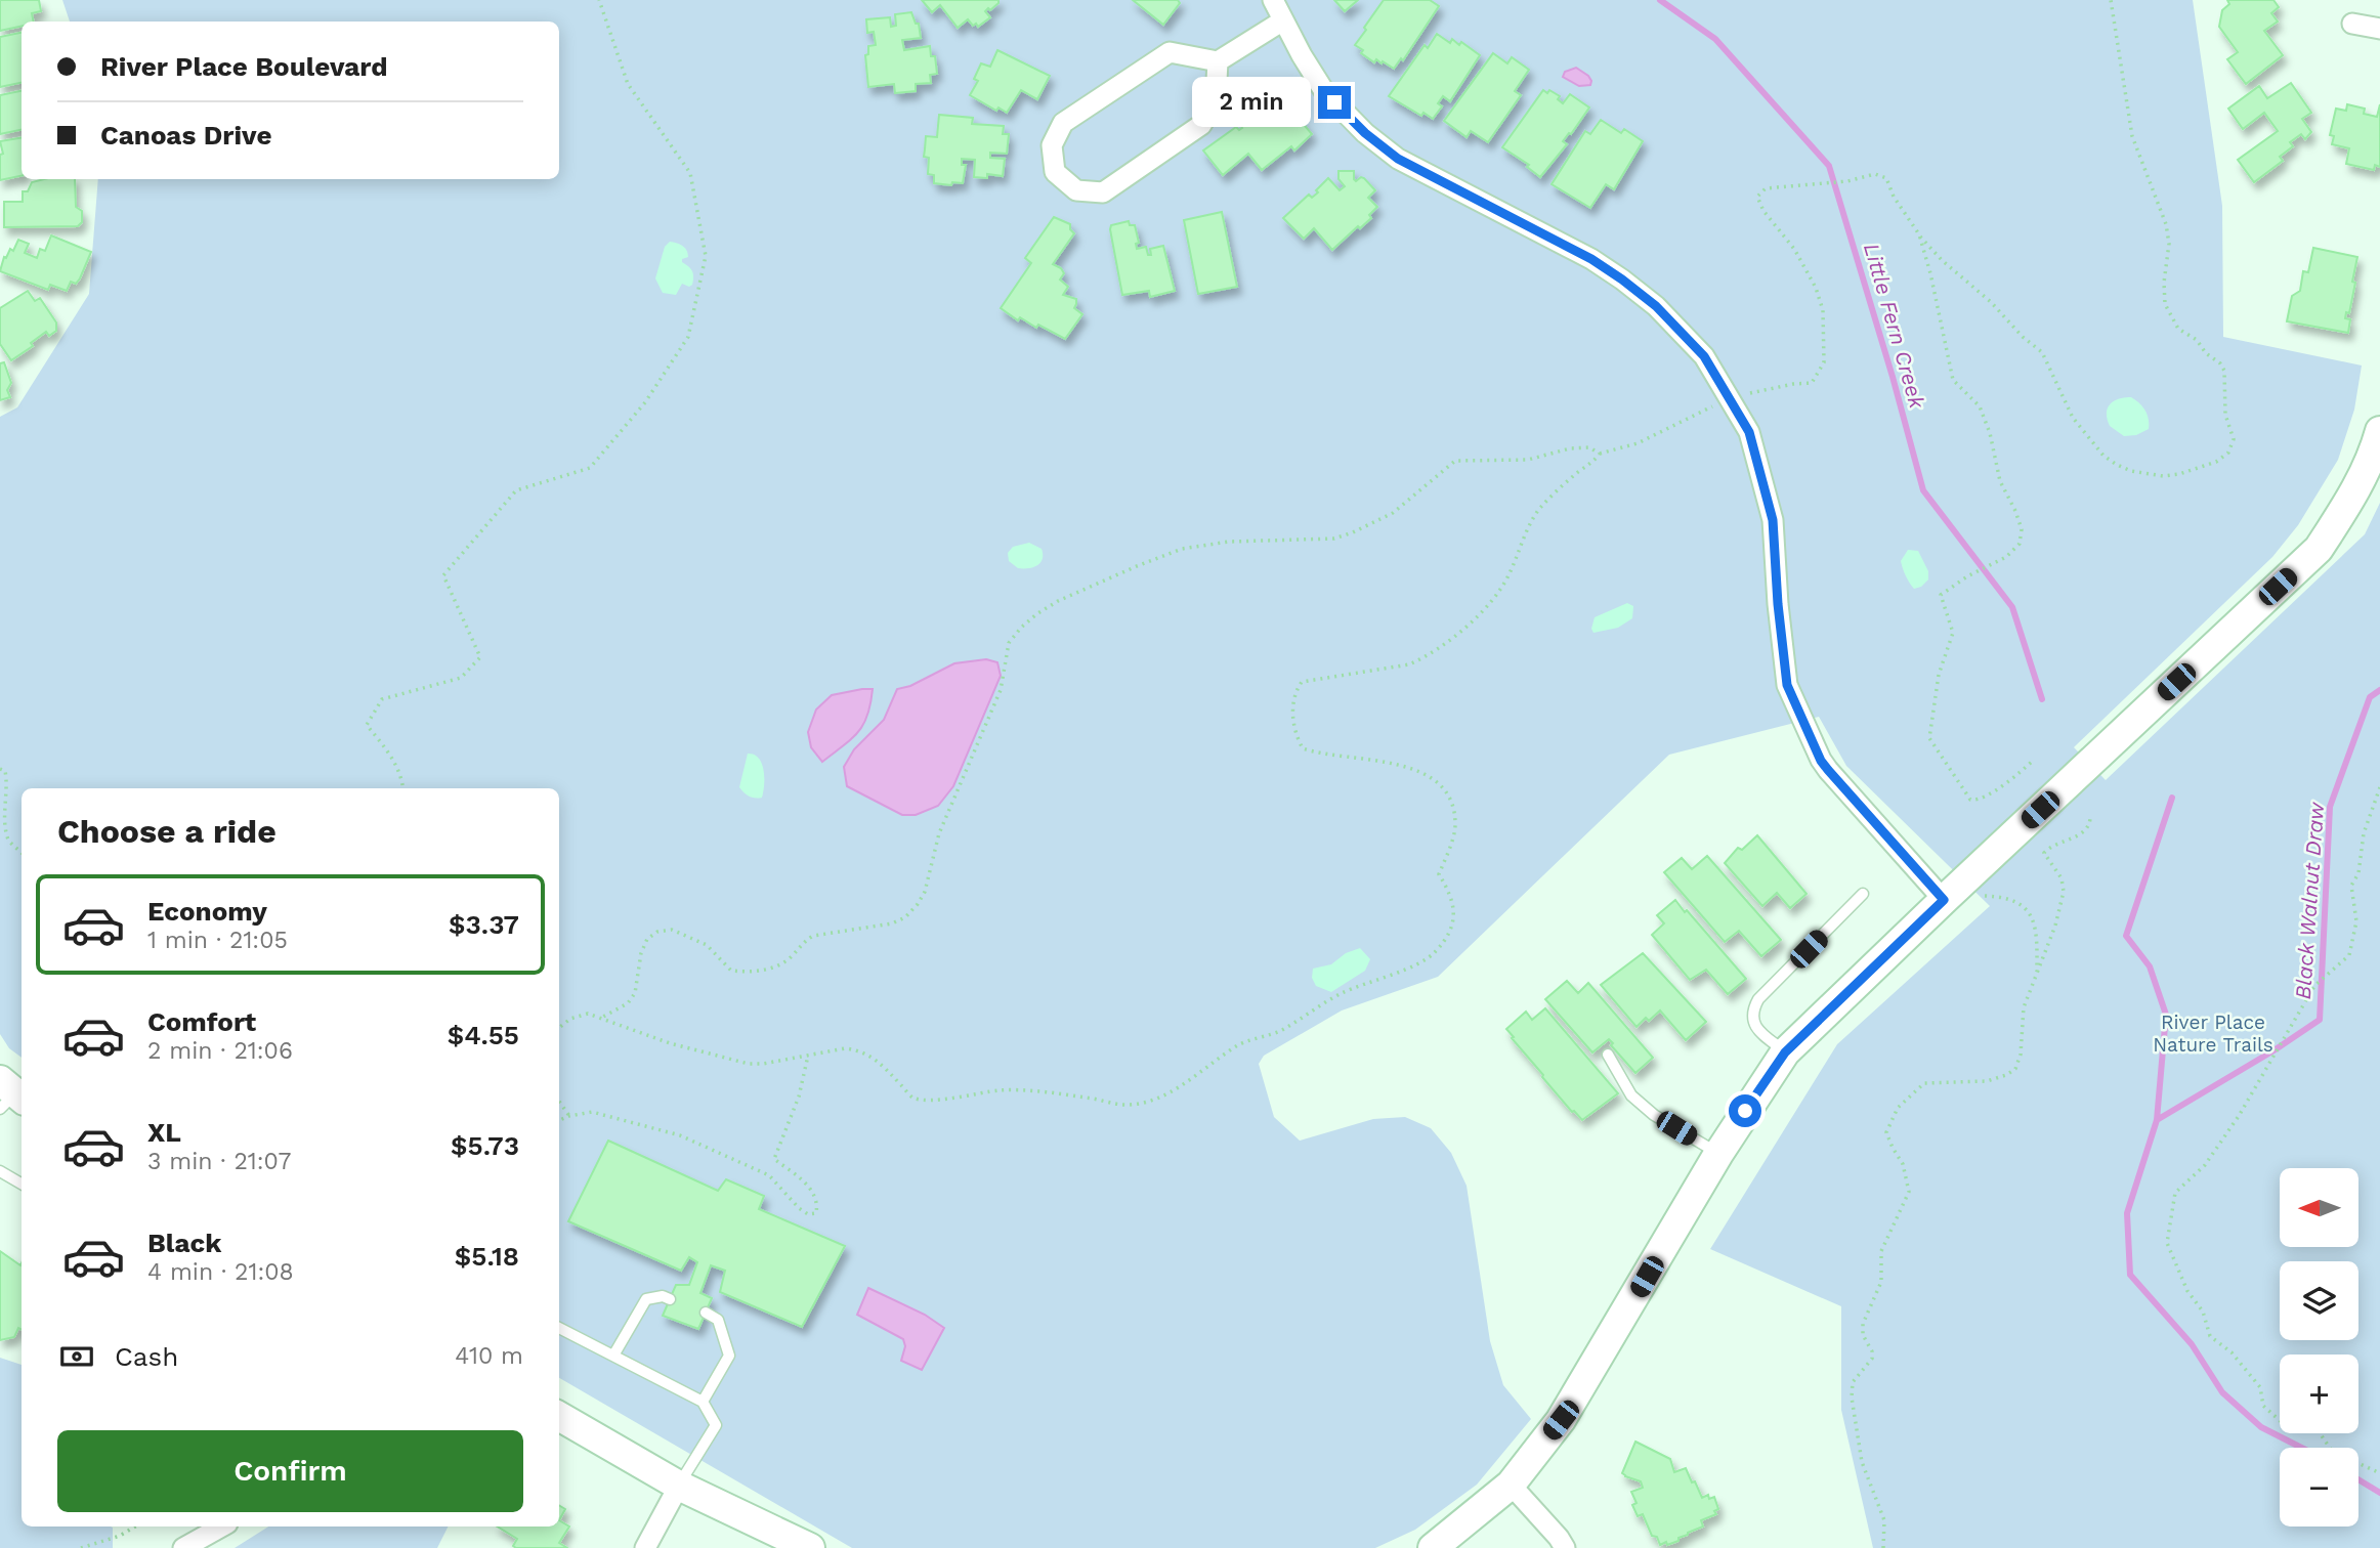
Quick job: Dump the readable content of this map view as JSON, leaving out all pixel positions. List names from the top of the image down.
{
  "water": ["Little Fern Creek", "Black Walnut Draw"],
  "parks": ["River Place Nature Trails"],
  "north": "left",
  "page": {
    "banner": ["River Place Boulevard", "Canoas Drive"],
    "bubble": "2 min",
    "heading": "Choose a ride",
    "list": [
      {
        "name": "Economy",
        "note": "1 min · 21:05",
        "value": "$3.37"
      },
      {
        "name": "Comfort",
        "note": "2 min · 21:06",
        "value": "$4.55"
      },
      {
        "name": "XL",
        "note": "3 min · 21:07",
        "value": "$5.73"
      },
      {
        "name": "Black",
        "note": "4 min · 21:08",
        "value": "$5.18"
      }
    ],
    "map_buttons": ["+", "−"],
    "pay": ["Cash", "410 m"],
    "buttons": "Confirm"
  }
}
